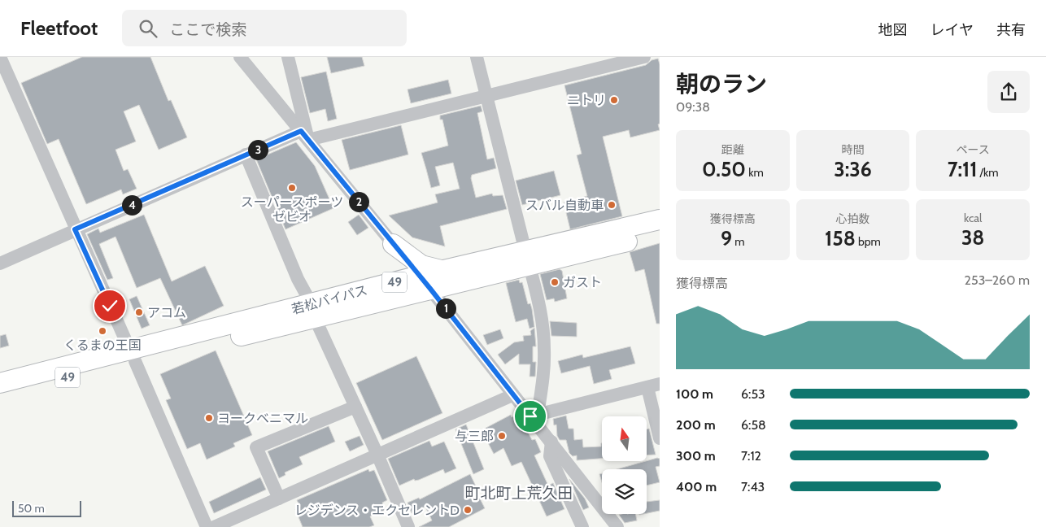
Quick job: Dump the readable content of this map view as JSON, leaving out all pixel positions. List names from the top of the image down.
{
  "streets": {
    "highway": ["49", "若松バイパス"]
  },
  "districts": ["町北町上荒久田"],
  "places": [
    "ニトリ",
    "スーパースポーツ ゼビオ",
    "スバル自動車",
    "ガスト",
    "アコム",
    "くるまの王国",
    "ヨークベニマル",
    "与三郎",
    "レジデンス・エクセレントD"
  ],
  "scale_bar": "50 m",
  "north": "top",
  "page": {
    "header": "Fleetfoot",
    "search": "ここで検索",
    "nav": ["地図", "レイヤ", "共有"],
    "heading": ["朝のラン", "09:38"],
    "stats": [
      ["距離", "0.50 km"],
      ["時間", "3:36"],
      ["ペース", "7:11 /km"],
      ["獲得標高", "9 m"],
      ["心拍数", "158 bpm"],
      ["kcal", "38"]
    ],
    "pins": [
      "3",
      "2",
      "4",
      "1"
    ],
    "chart": ["獲得標高", "253–260 m"],
    "list": [
      {
        "name": "100 m",
        "note": "6:53"
      },
      {
        "name": "200 m",
        "note": "6:58"
      },
      {
        "name": "300 m",
        "note": "7:12"
      },
      {
        "name": "400 m",
        "note": "7:43"
      }
    ],
    "scale": "50 m"
  }
}
